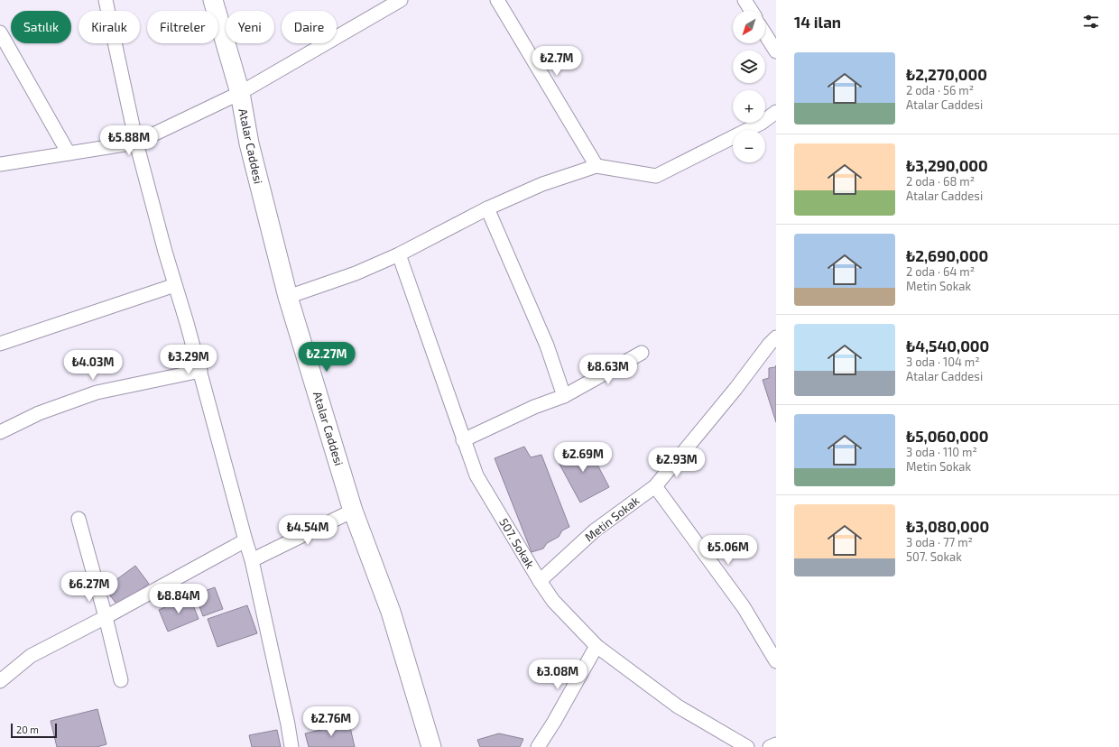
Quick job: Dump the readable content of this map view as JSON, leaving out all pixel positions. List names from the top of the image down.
{
  "streets": {
    "street": ["Atalar Caddesi", "Metin Sokak", "507. Sokak"]
  },
  "crossings": [
    ["Metin Sokak", "507. Sokak"]
  ],
  "scale_bar": "20 m",
  "north": "bottom left",
  "page": {
    "heading": "14 ilan",
    "map_buttons": ["+", "−"],
    "chip": [
      "Satılık",
      "Kiralık",
      "Filtreler",
      "Yeni",
      "Daire"
    ],
    "list": [
      {
        "name": "₺2,270,000",
        "note": "2 oda · 56 m² · Atalar Caddesi"
      },
      {
        "name": "₺3,290,000",
        "note": "2 oda · 68 m² · Atalar Caddesi"
      },
      {
        "name": "₺2,690,000",
        "note": "2 oda · 64 m² · Metin Sokak"
      },
      {
        "name": "₺4,540,000",
        "note": "3 oda · 104 m² · Atalar Caddesi"
      },
      {
        "name": "₺5,060,000",
        "note": "3 oda · 110 m² · Metin Sokak"
      },
      {
        "name": "₺3,080,000",
        "note": "3 oda · 77 m² · 507. Sokak"
      }
    ],
    "price": [
      "₺2.7M",
      "₺5.88M",
      "₺2.27M",
      "₺3.29M",
      "₺4.03M",
      "₺8.63M",
      "₺2.69M",
      "₺2.93M",
      "₺4.54M",
      "₺5.06M",
      "₺6.27M",
      "₺8.84M",
      "₺3.08M",
      "₺2.76M"
    ],
    "scale": "20 m"
  }
}
